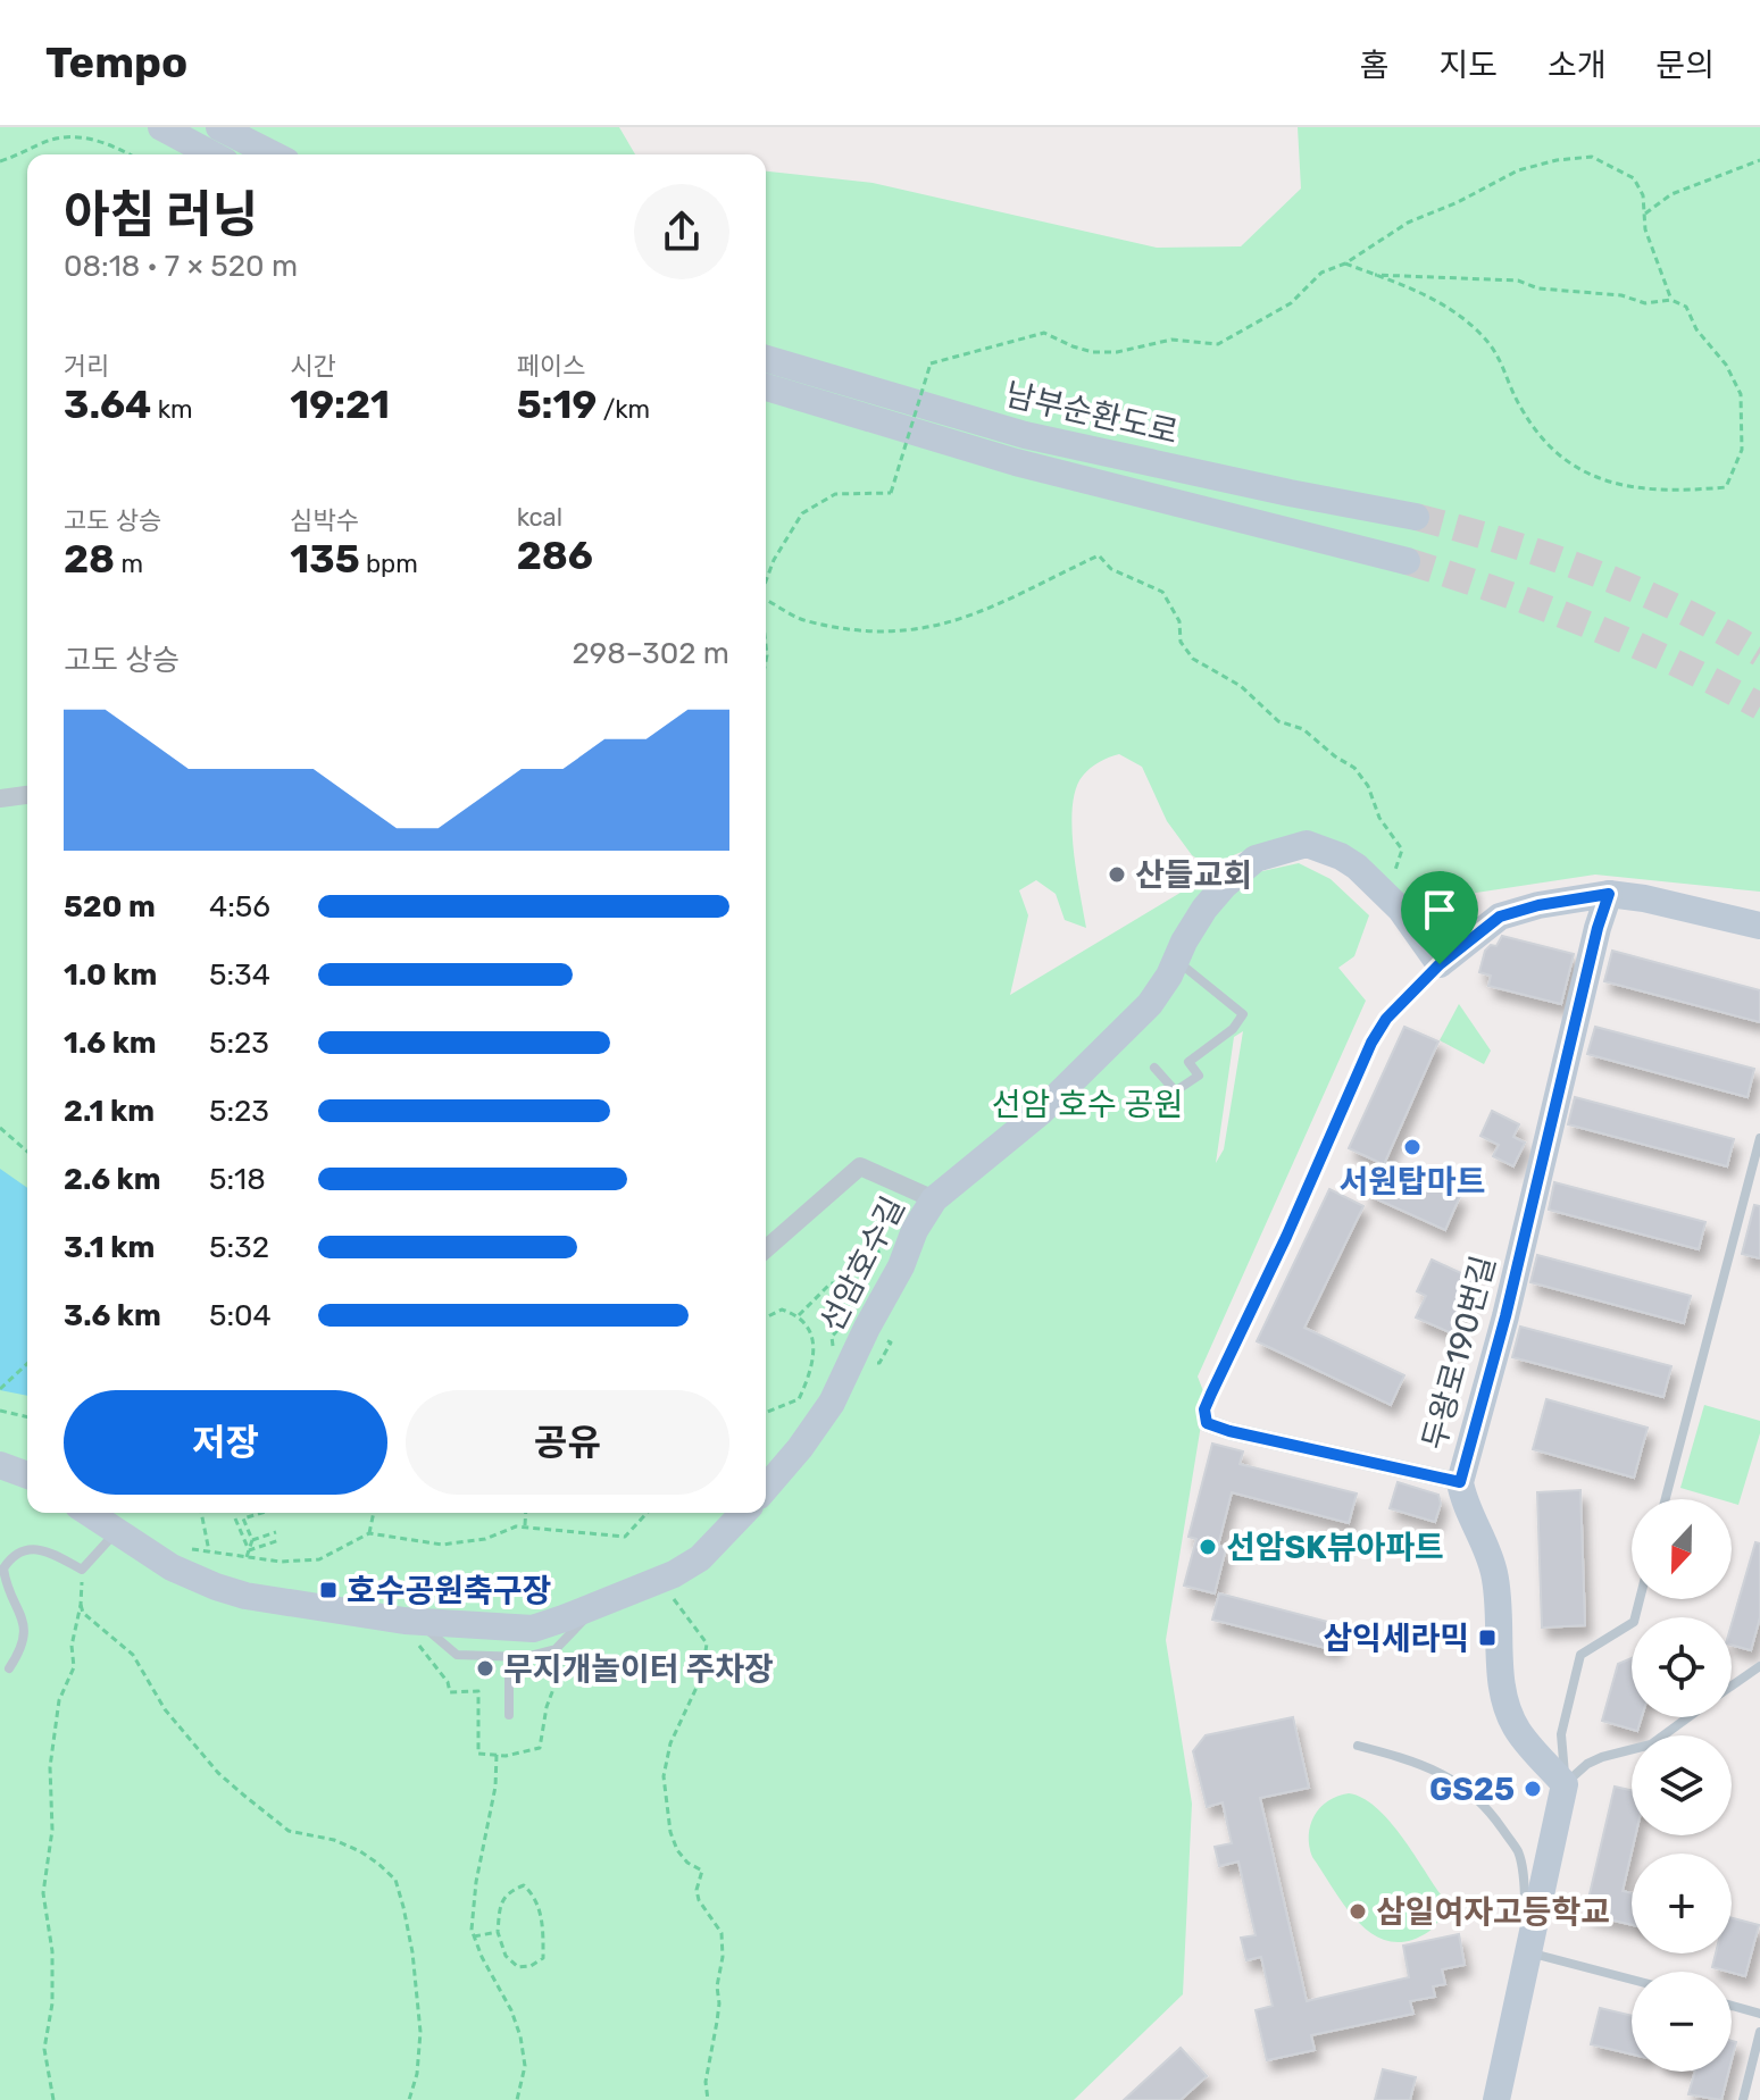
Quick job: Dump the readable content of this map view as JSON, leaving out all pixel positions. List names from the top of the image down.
{
  "streets": {
    "street": ["남부순환도로", "선암호수길", "두왕로190번길"]
  },
  "parks": ["선암 호수 공원"],
  "places": {
    "other": [
      "산들교회",
      "서원탑마트",
      "선암SK뷰아파트",
      "무지개놀이터 주차장",
      "GS25",
      "삼일여자고등학교"
    ],
    "transit": ["호수공원축구장", "삼익세라믹"]
  },
  "north": "bottom",
  "page": {
    "header": "Tempo",
    "nav": [
      "홈",
      "지도",
      "소개",
      "문의"
    ],
    "heading": ["아침 러닝", "08:18 · 7 × 520 m"],
    "stats": [
      ["거리", "3.64 km"],
      ["시간", "19:21"],
      ["페이스", "5:19 /km"],
      ["고도 상승", "28 m"],
      ["심박수", "135 bpm"],
      ["kcal", "286"]
    ],
    "chart": ["고도 상승", "298–302 m"],
    "list": [
      {
        "name": "520 m",
        "note": "4:56"
      },
      {
        "name": "1.0 km",
        "note": "5:34"
      },
      {
        "name": "1.6 km",
        "note": "5:23"
      },
      {
        "name": "2.1 km",
        "note": "5:23"
      },
      {
        "name": "2.6 km",
        "note": "5:18"
      },
      {
        "name": "3.1 km",
        "note": "5:32"
      },
      {
        "name": "3.6 km",
        "note": "5:04"
      }
    ],
    "buttons": ["저장", "공유"],
    "map_buttons": ["+", "−"]
  }
}
